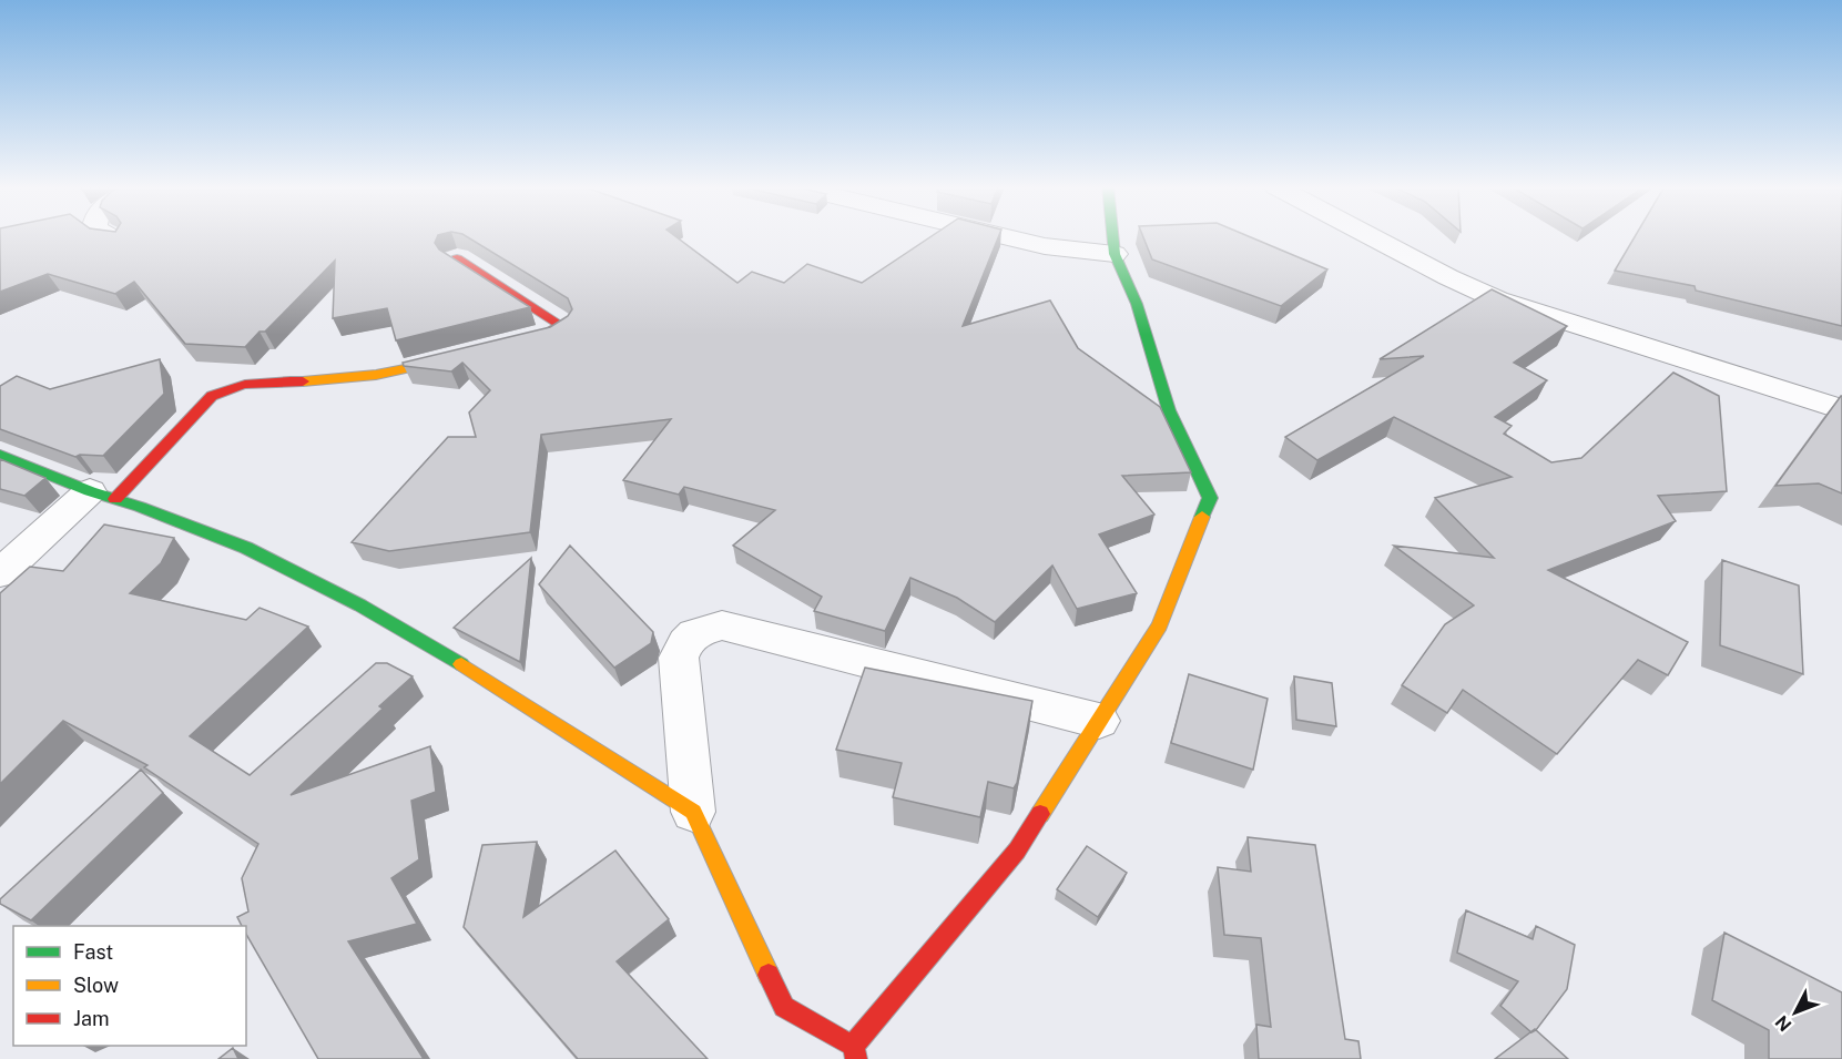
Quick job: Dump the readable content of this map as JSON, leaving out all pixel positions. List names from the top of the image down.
{
  "legend": ["Fast", "Slow", "Jam"],
  "north": "bottom left"
}
